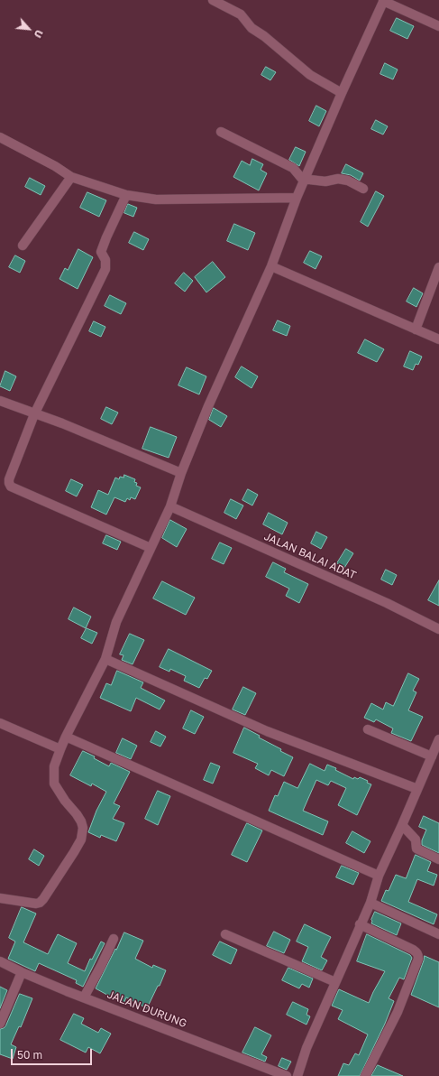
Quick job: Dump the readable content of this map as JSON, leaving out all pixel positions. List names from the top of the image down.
{
  "streets": {
    "street": ["JALAN BALAI ADAT", "JALAN DURUNG"]
  },
  "scale_bar": "50 m",
  "north": "bottom right"
}
